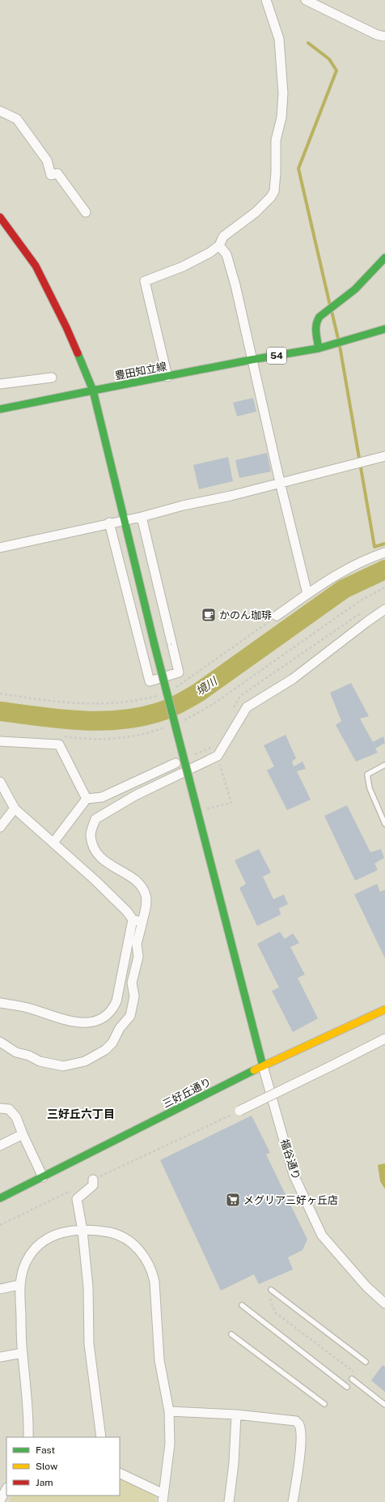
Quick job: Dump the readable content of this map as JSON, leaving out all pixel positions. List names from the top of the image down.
{
  "streets": {
    "street": [
      "54",
      "豊田知立線",
      "三好丘通り",
      "福谷通り"
    ]
  },
  "crossings": [
    ["三好丘通り", "福谷通り"]
  ],
  "districts": ["三好丘六丁目"],
  "water": ["境川"],
  "places": {
    "cafe": ["かのん珈琲"],
    "supermarket": ["メグリア三好ヶ丘店"]
  },
  "legend": ["Fast", "Slow", "Jam"]
}
